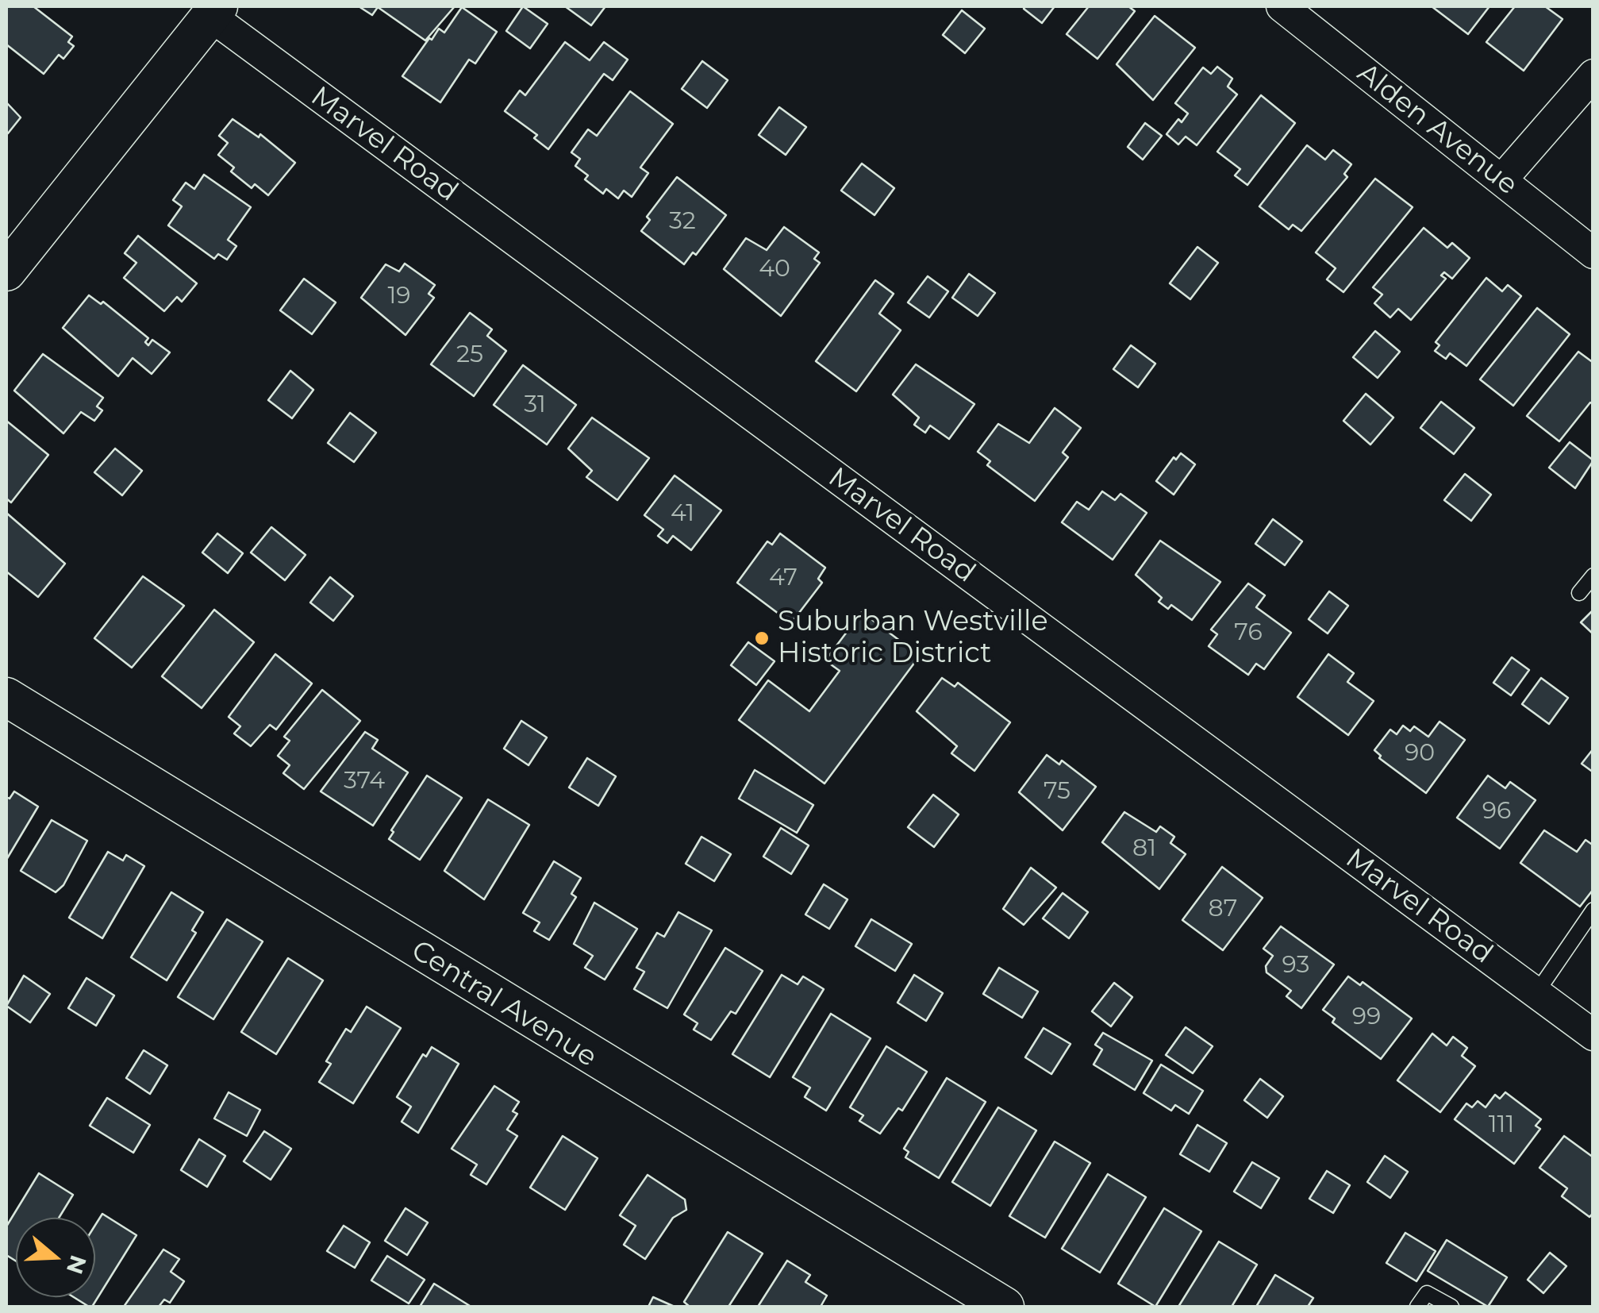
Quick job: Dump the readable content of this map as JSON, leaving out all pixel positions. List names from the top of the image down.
{
  "streets": {
    "street": ["Alden Avenue", "Marvel Road", "Central Avenue"]
  },
  "places": ["Suburban Westville Historic District"],
  "house_numbers": [
    "32",
    "40",
    "19",
    "25",
    "31",
    "41",
    "47",
    "76",
    "90",
    "374",
    "75",
    "96",
    "81",
    "87",
    "93",
    "99",
    "111"
  ],
  "north": "right"
}
